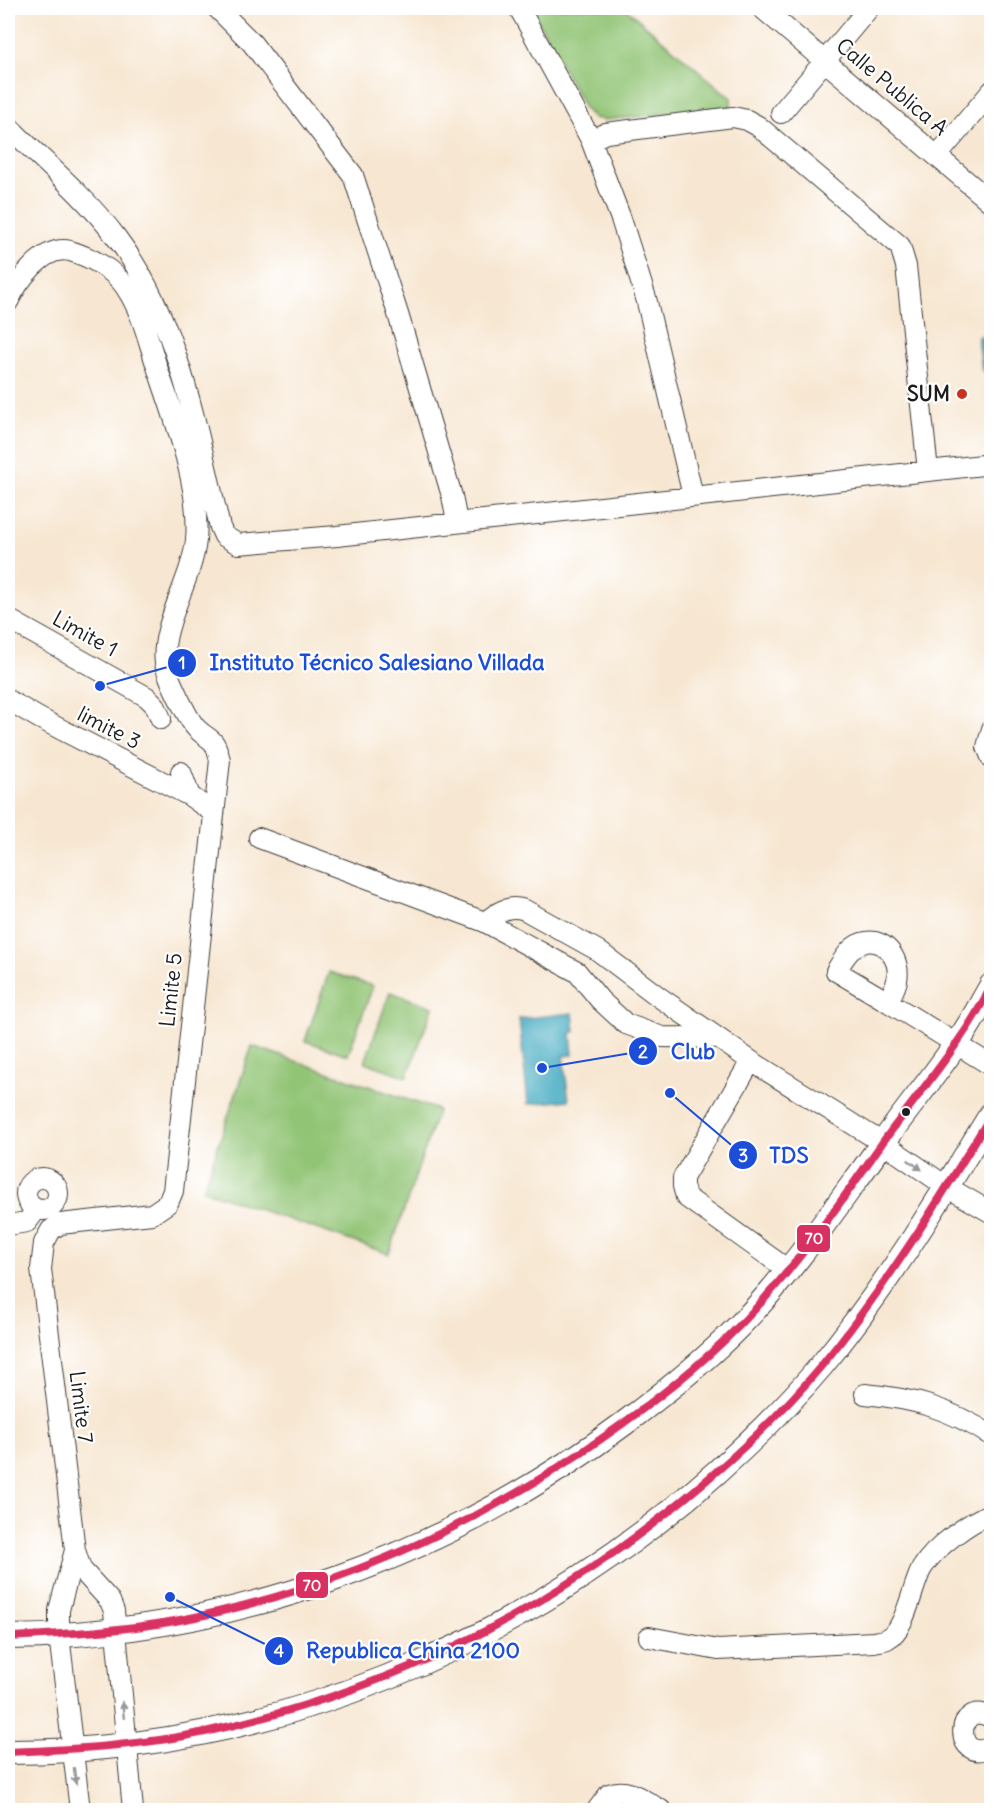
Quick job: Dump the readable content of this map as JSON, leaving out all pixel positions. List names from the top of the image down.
{
  "streets": {
    "street": [
      "Calle Publica A",
      "Limite 1",
      "limite 3",
      "Limite 5",
      "Limite 7"
    ]
  },
  "crossings": [
    ["limite 3", "Limite 5"],
    ["Limite 5", "Limite 7"]
  ],
  "places": [
    "SUM",
    "Instituto Técnico Salesiano Villada",
    "Club",
    "TDS",
    "Republica China 2100"
  ],
  "lines": ["transit line 70"]
}
